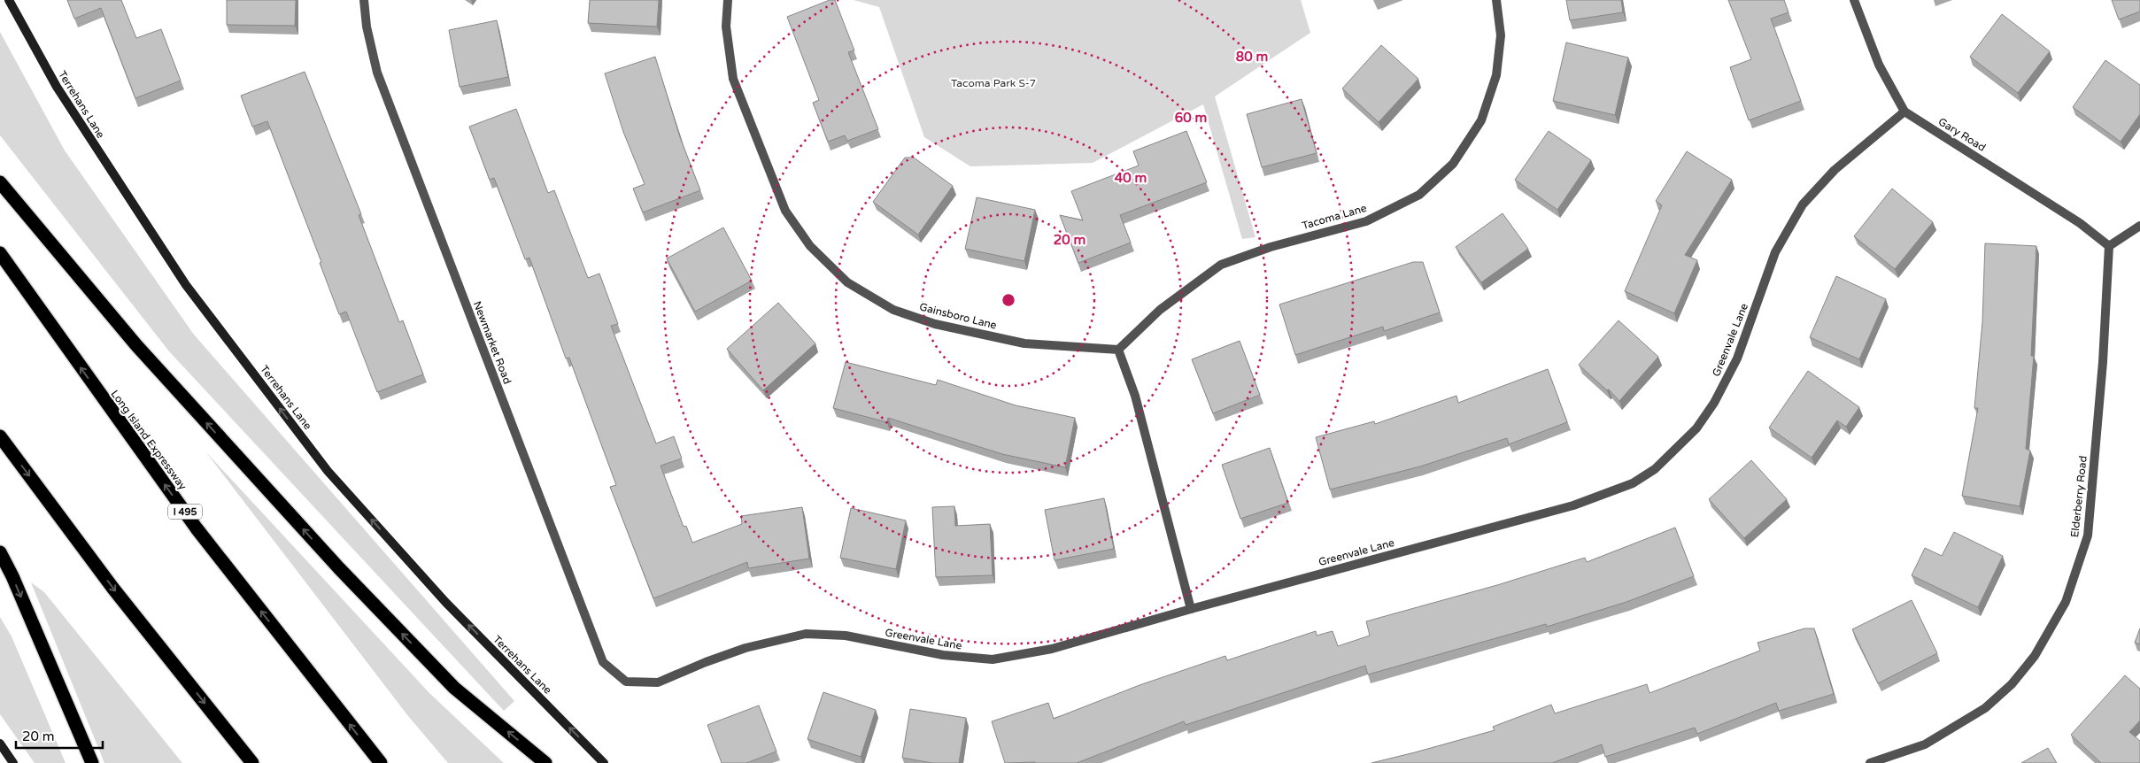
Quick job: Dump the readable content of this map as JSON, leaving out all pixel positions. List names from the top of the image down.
{
  "streets": {
    "highway": ["Long Island Expressway", "I 495"],
    "main road": ["Terrehans Lane"],
    "street": [
      "Gary Road",
      "Tacoma Lane",
      "Gainsboro Lane",
      "Greenvale Lane",
      "Newmarket Road",
      "Elderberry Road"
    ]
  },
  "crossings": [
    ["Gary Road", "Greenvale Lane"],
    ["Gary Road", "Elderberry Road"],
    ["Tacoma Lane", "Gainsboro Lane"],
    ["Greenvale Lane", "Newmarket Road"]
  ],
  "one_way": ["Terrehans Lane"],
  "parks": ["Tacoma Park S-7"],
  "scale_bar": "20 m",
  "rings": [
    "80 m",
    "60 m",
    "40 m",
    "20 m"
  ]
}
